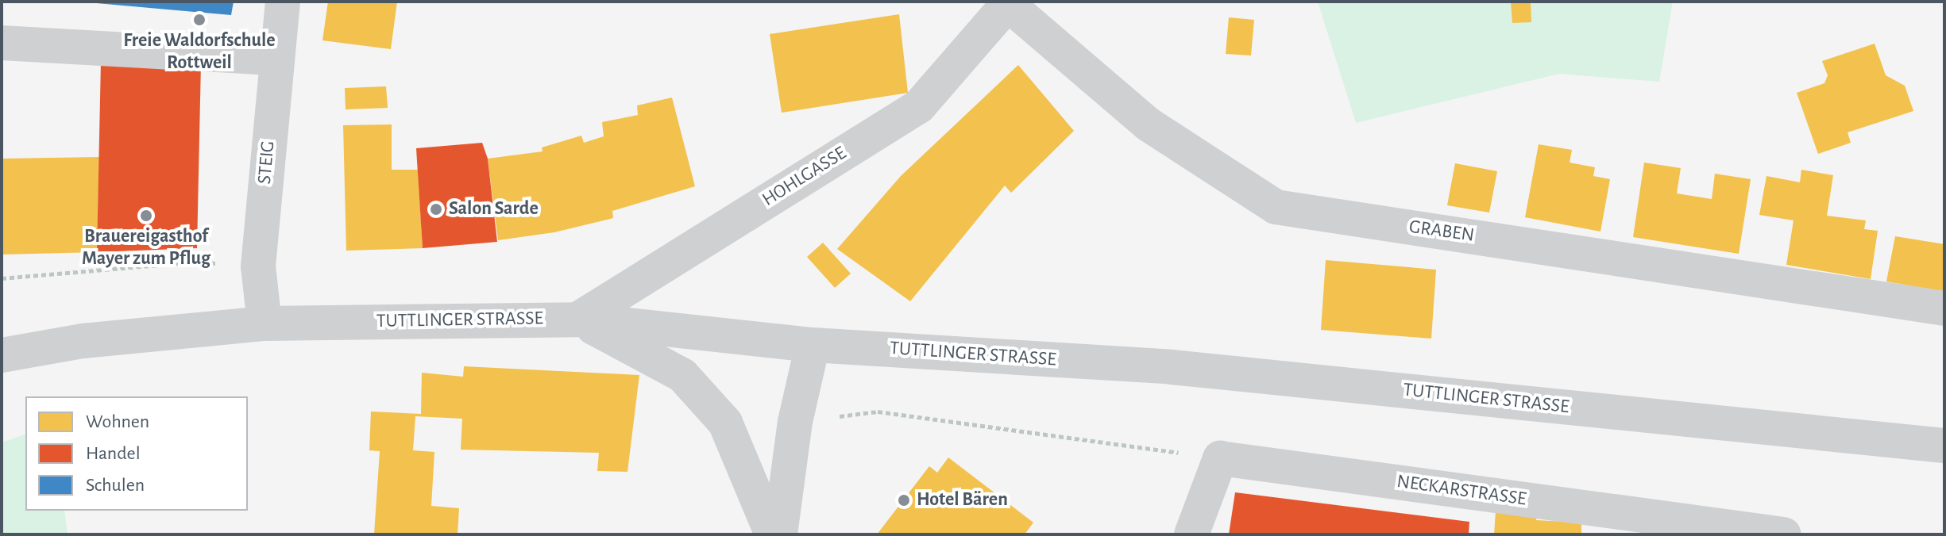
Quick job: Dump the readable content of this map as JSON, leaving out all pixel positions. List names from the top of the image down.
{
  "streets": {
    "street": [
      "STEIG",
      "HOHLGASSE",
      "GRABEN",
      "TUTTLINGER STRASSE",
      "NECKARSTRASSE"
    ]
  },
  "crossings": [
    ["STEIG", "TUTTLINGER STRASSE"],
    ["HOHLGASSE", "GRABEN"],
    ["HOHLGASSE", "TUTTLINGER STRASSE"]
  ],
  "places": [
    "Freie Waldorfschule Rottweil",
    "Salon Sarde",
    "Brauereigasthof Mayer zum Pflug",
    "Hotel Bären"
  ],
  "legend": ["Wohnen", "Handel", "Schulen"]
}
